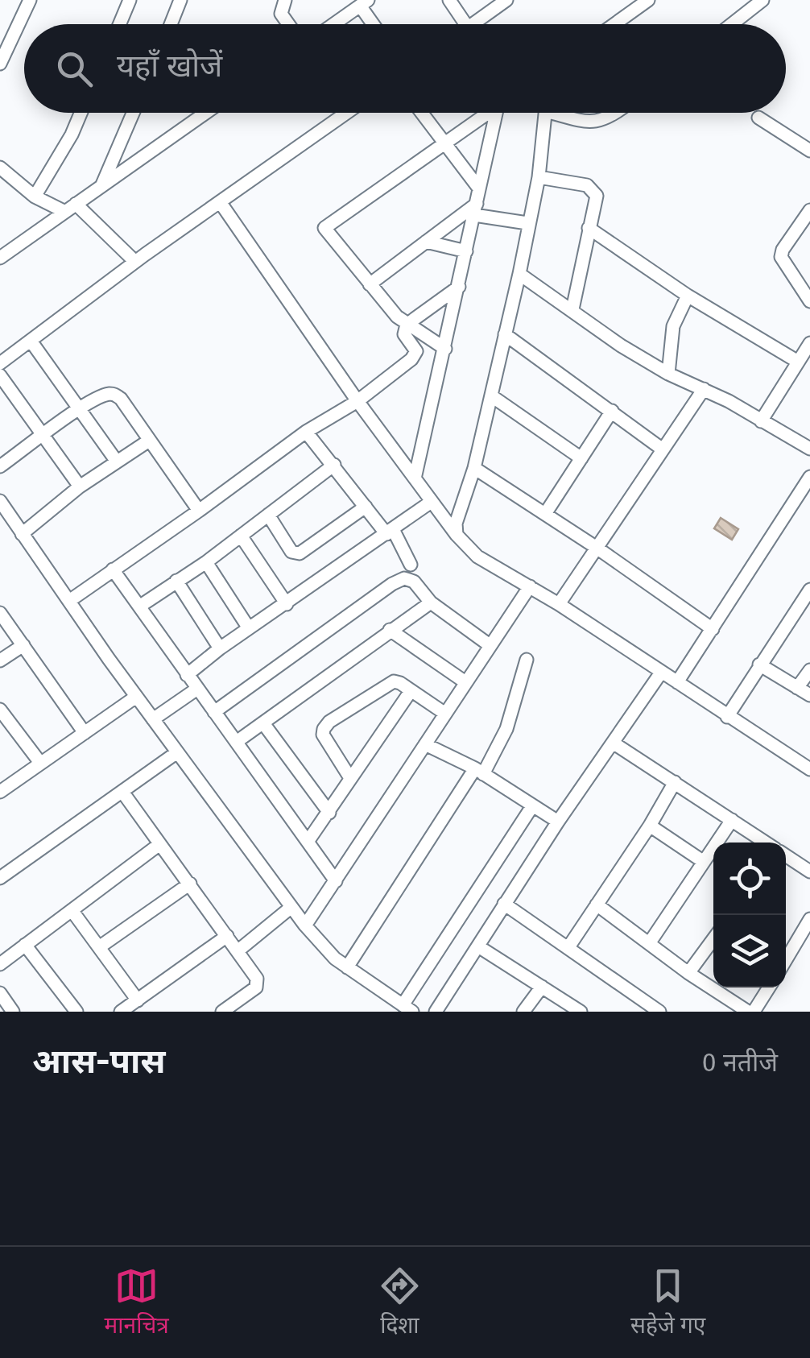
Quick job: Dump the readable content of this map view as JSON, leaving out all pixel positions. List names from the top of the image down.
{
  "page": {
    "search": "यहाँ खोजें",
    "heading": ["आस-पास", "0 नतीजे"],
    "nav": ["मानचित्र", "दिशा", "सहेजे गए"]
  }
}
